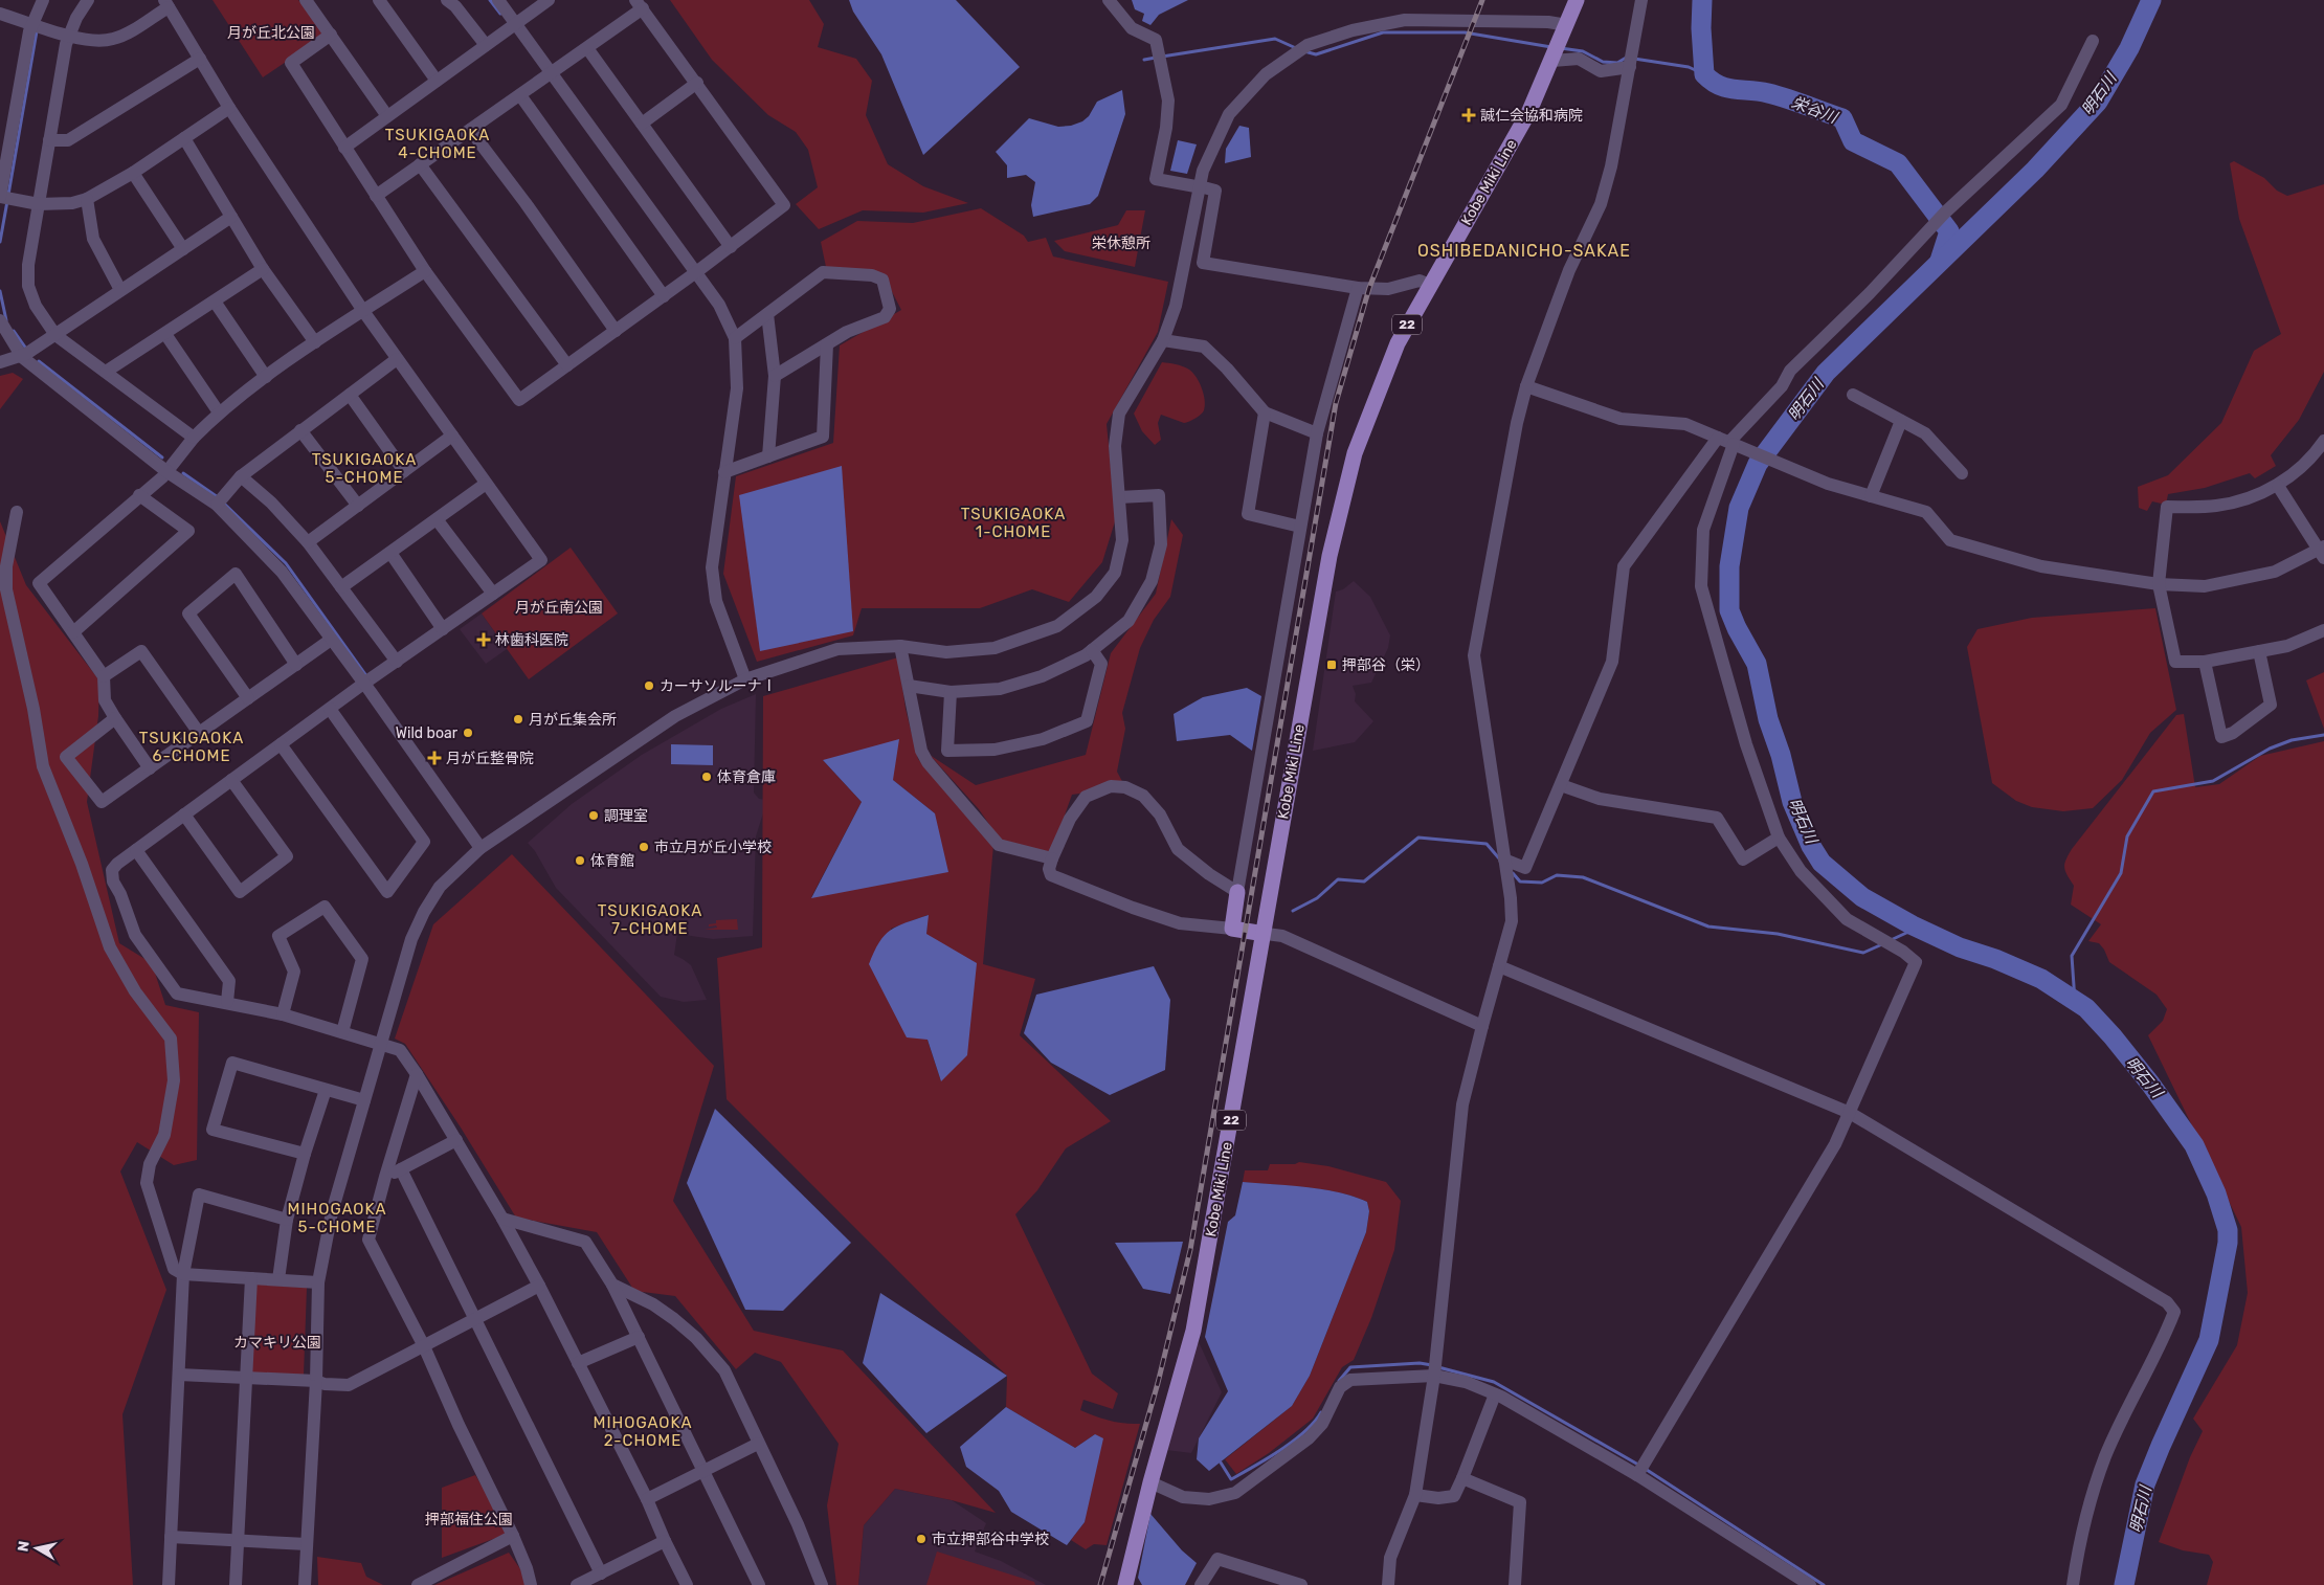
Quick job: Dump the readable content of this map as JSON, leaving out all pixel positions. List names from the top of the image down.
{
  "streets": {
    "main road": ["Kobe Miki Line", "22"]
  },
  "districts": [
    "TSUKIGAOKA 4-CHOME",
    "OSHIBEDANICHO-SAKAE",
    "TSUKIGAOKA 5-CHOME",
    "TSUKIGAOKA 1-CHOME",
    "TSUKIGAOKA 6-CHOME",
    "TSUKIGAOKA 7-CHOME",
    "MIHOGAOKA 5-CHOME",
    "MIHOGAOKA 2-CHOME"
  ],
  "water": ["明石川", "栄谷川"],
  "parks": [
    "月が丘北公園",
    "栄休憩所",
    "月が丘南公園",
    "カマキリ公園",
    "押部福住公園"
  ],
  "places": {
    "health": ["誠仁会協和病院", "林歯科医院", "月が丘整骨院"],
    "transit": ["押部谷（栄）"],
    "other": [
      "カーサソルーナⅠ",
      "月が丘集会所",
      "Wild boar",
      "体育倉庫",
      "調理室",
      "市立月が丘小学校",
      "体育館",
      "市立押部谷中学校"
    ]
  },
  "north": "left"
}
